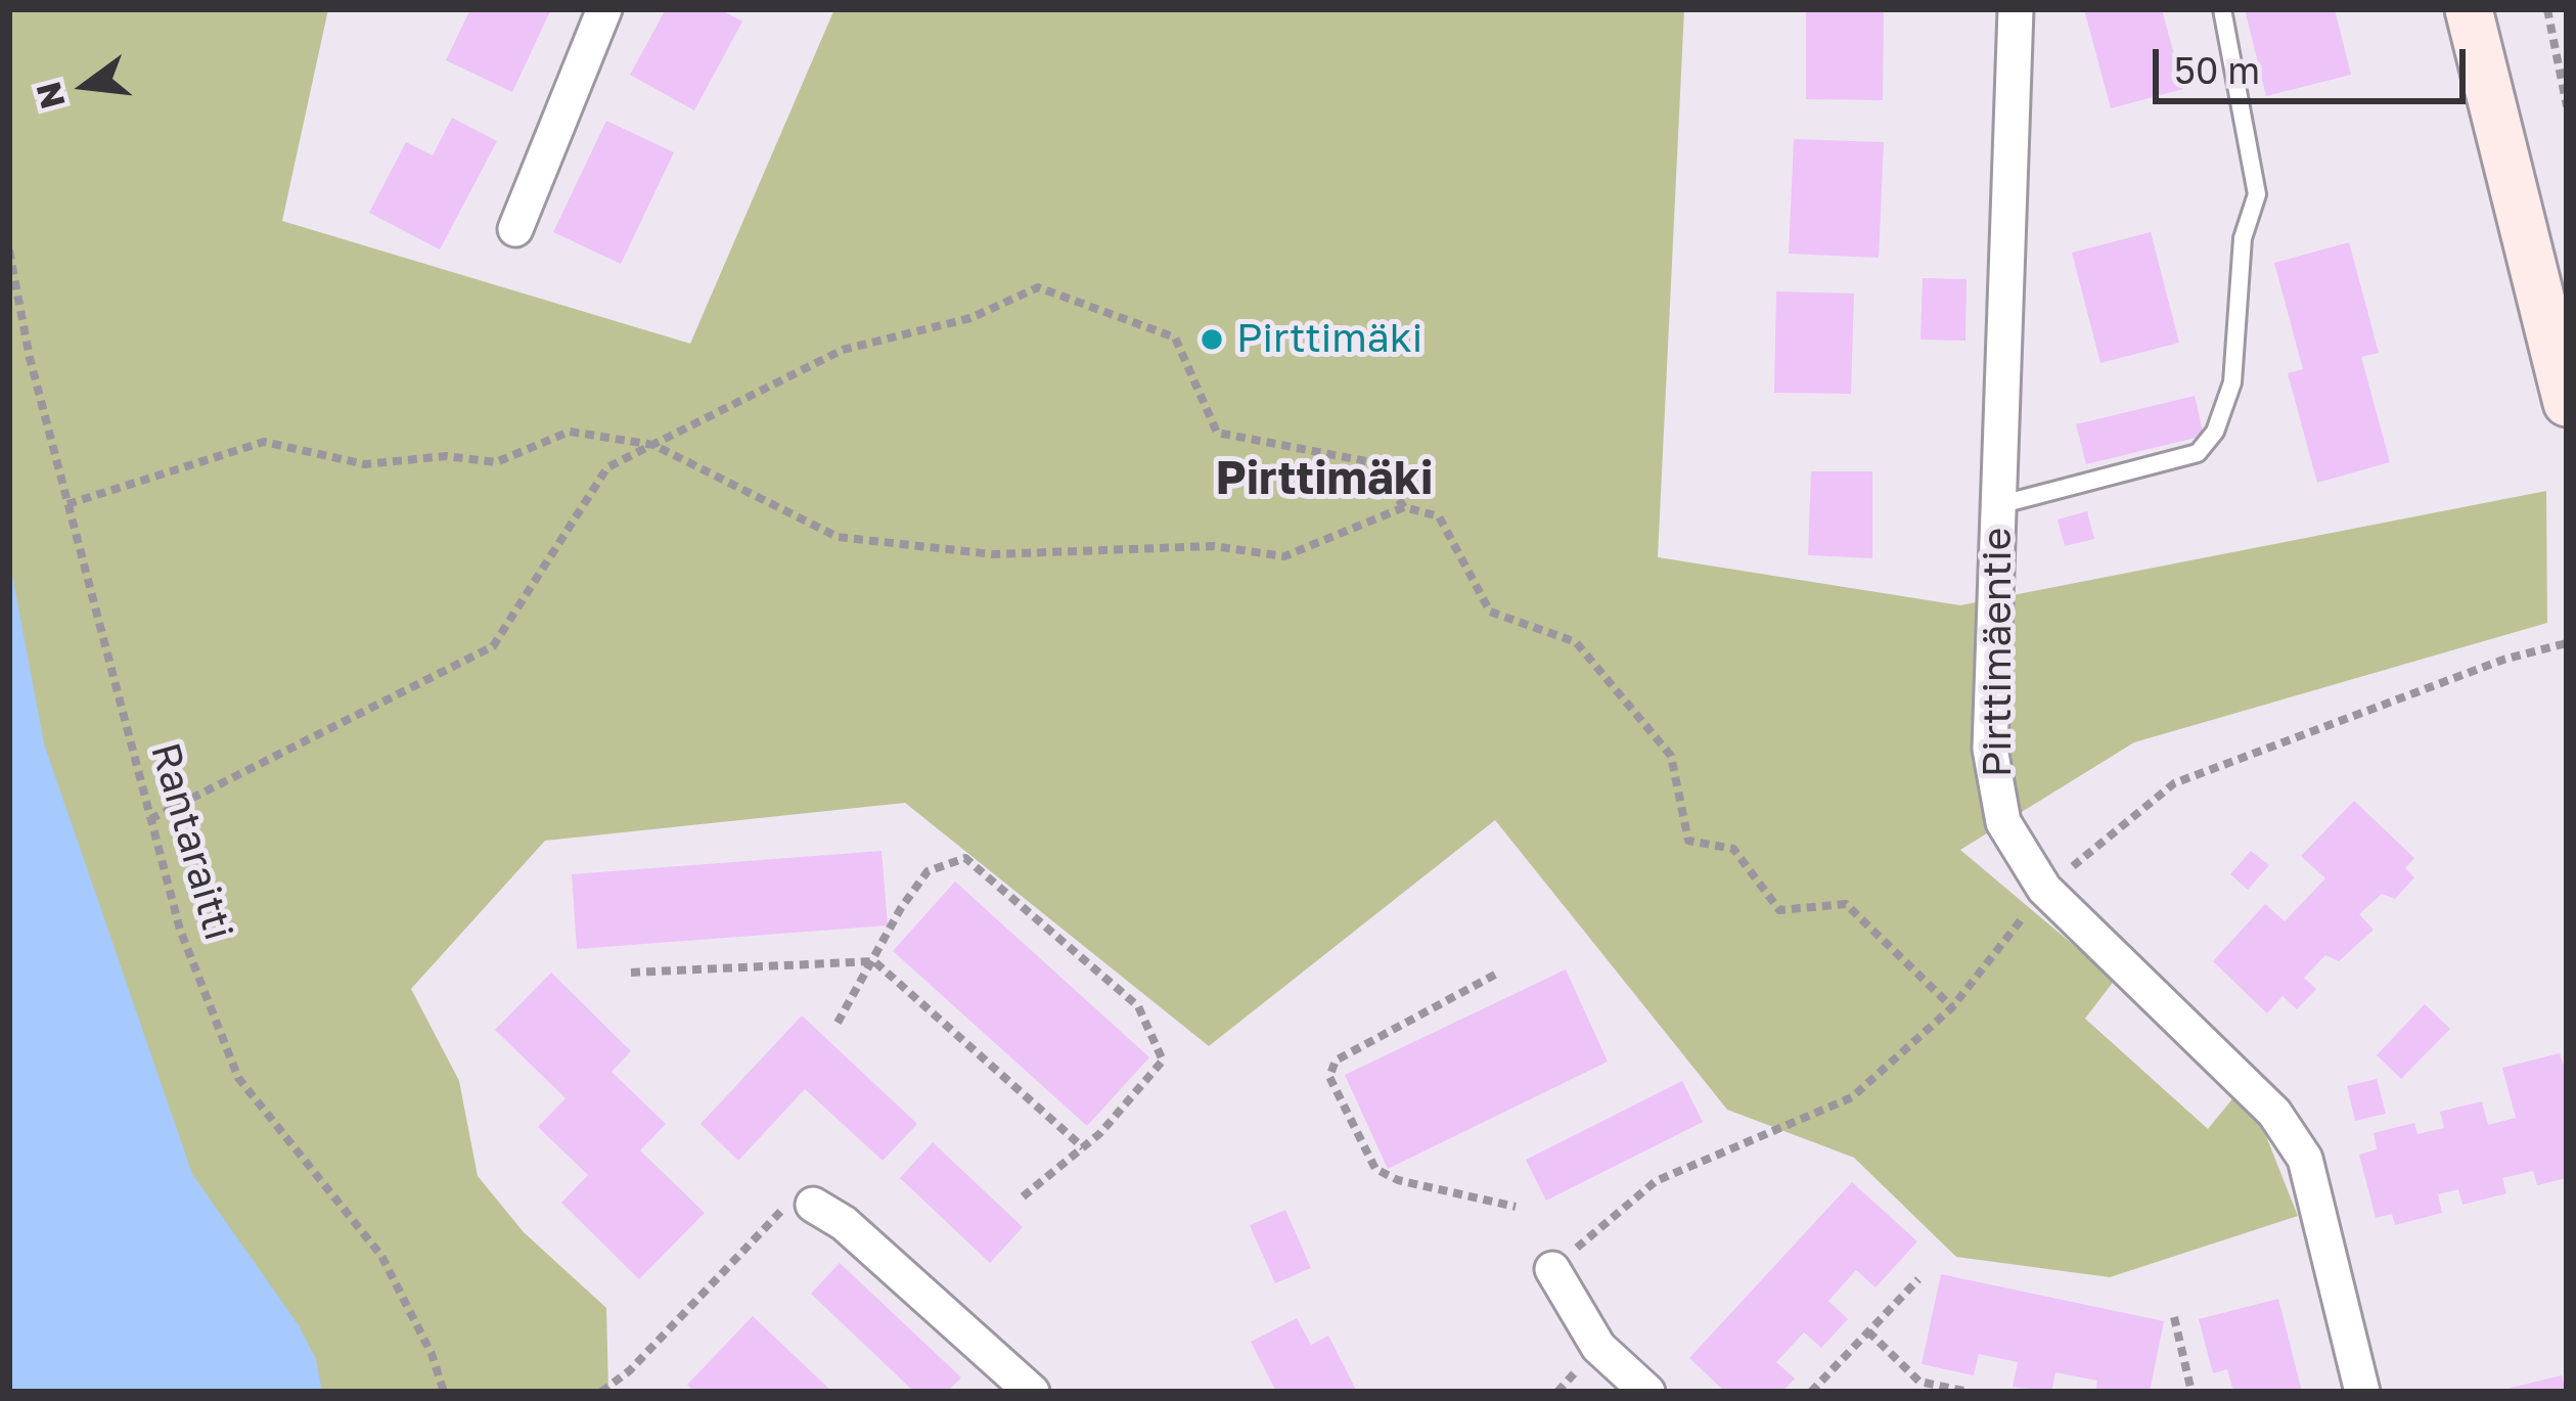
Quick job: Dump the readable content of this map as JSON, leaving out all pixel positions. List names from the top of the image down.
{
  "streets": {
    "street": ["Pirttimäentie"],
    "path": ["Rantaraitti"]
  },
  "districts": ["Pirttimäki"],
  "places": ["Pirttimäki"],
  "scale_bar": "50 m",
  "north": "left"
}
